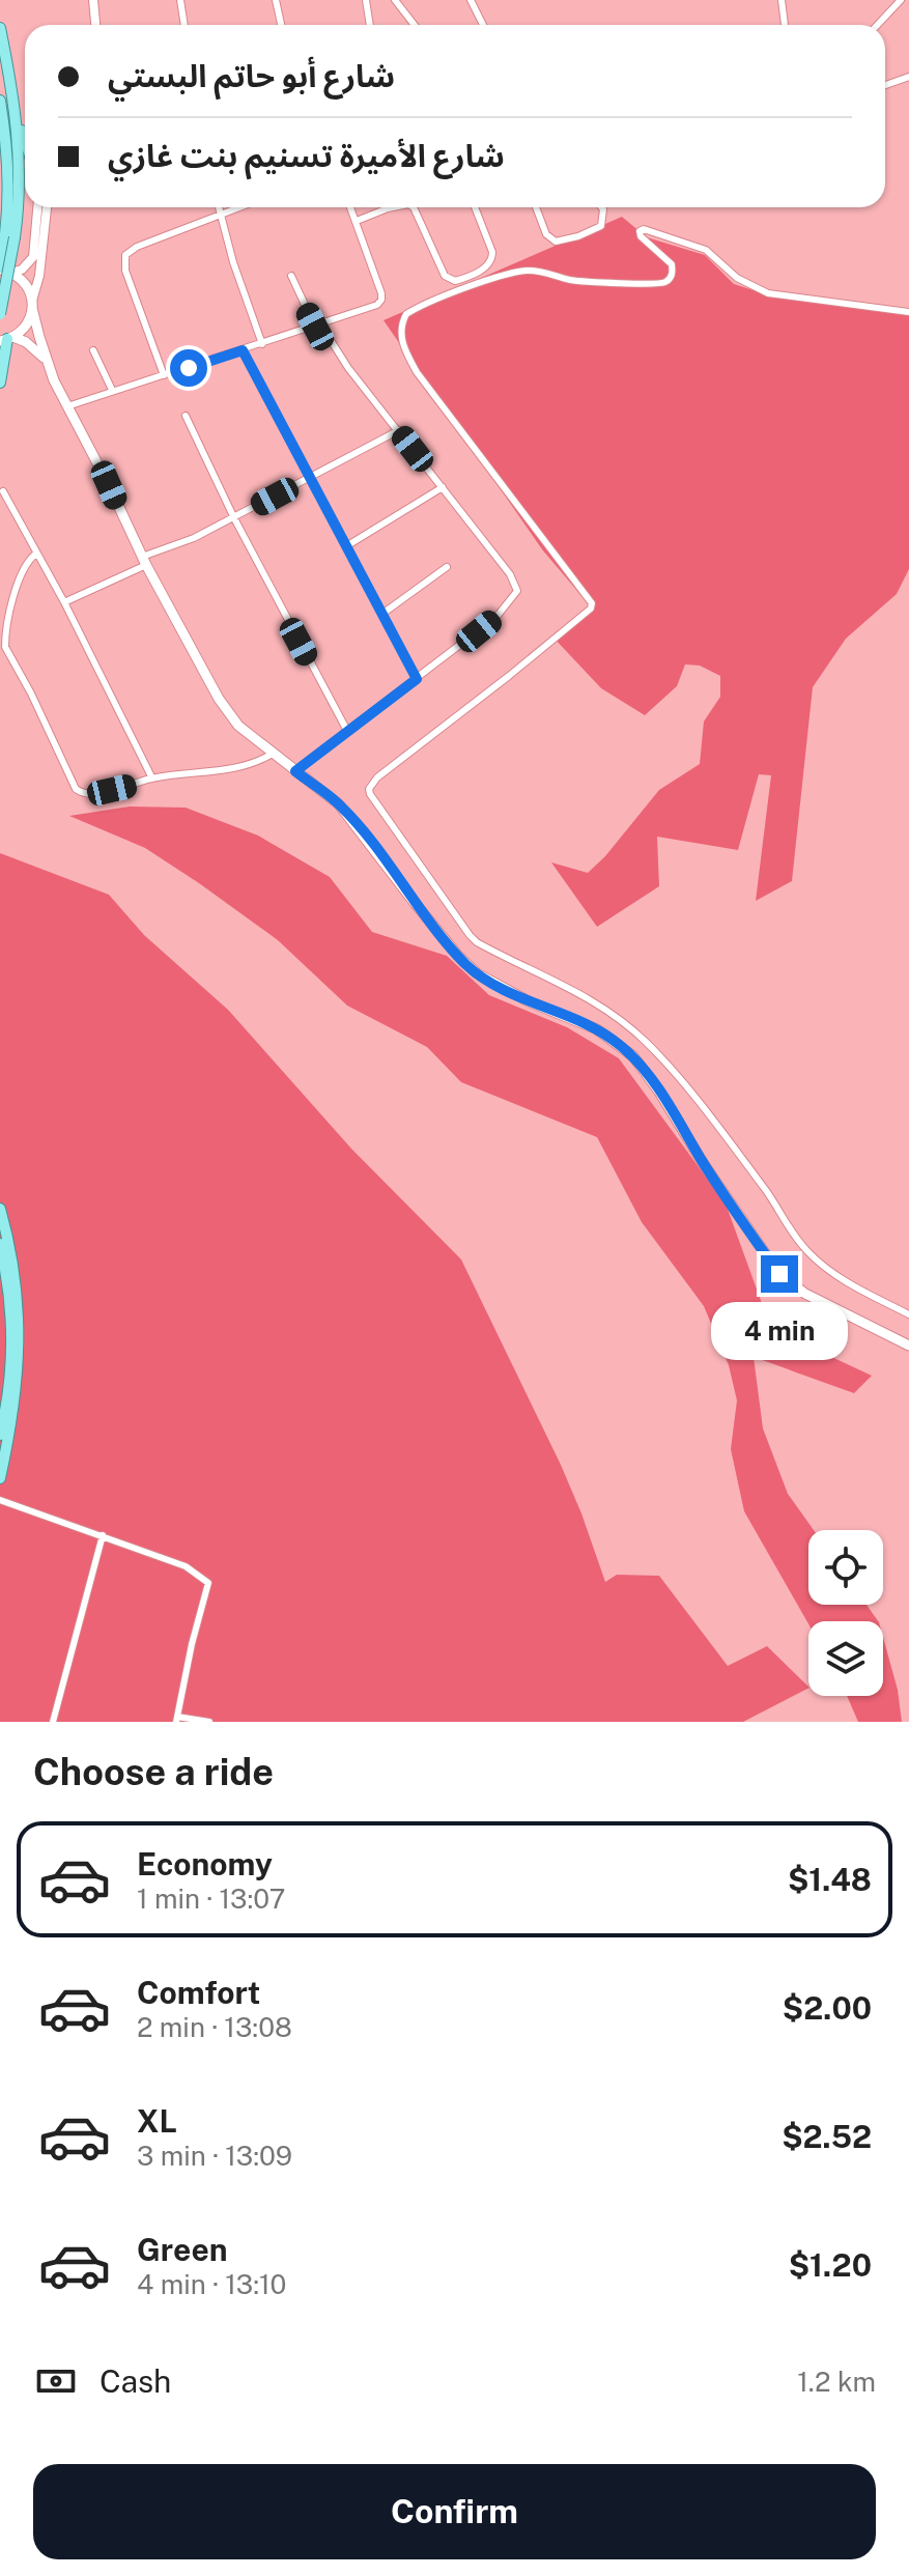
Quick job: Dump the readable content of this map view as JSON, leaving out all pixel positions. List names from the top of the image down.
{
  "page": {
    "banner": ["شارع أبو حاتم البستي", "شارع الأميرة تسنيم بنت غازي"],
    "bubble": "4 min",
    "heading": "Choose a ride",
    "list": [
      {
        "name": "Economy",
        "note": "1 min · 13:07",
        "value": "$1.48"
      },
      {
        "name": "Comfort",
        "note": "2 min · 13:08",
        "value": "$2.00"
      },
      {
        "name": "XL",
        "note": "3 min · 13:09",
        "value": "$2.52"
      },
      {
        "name": "Green",
        "note": "4 min · 13:10",
        "value": "$1.20"
      }
    ],
    "pay": ["Cash", "1.2 km"],
    "buttons": "Confirm"
  }
}
